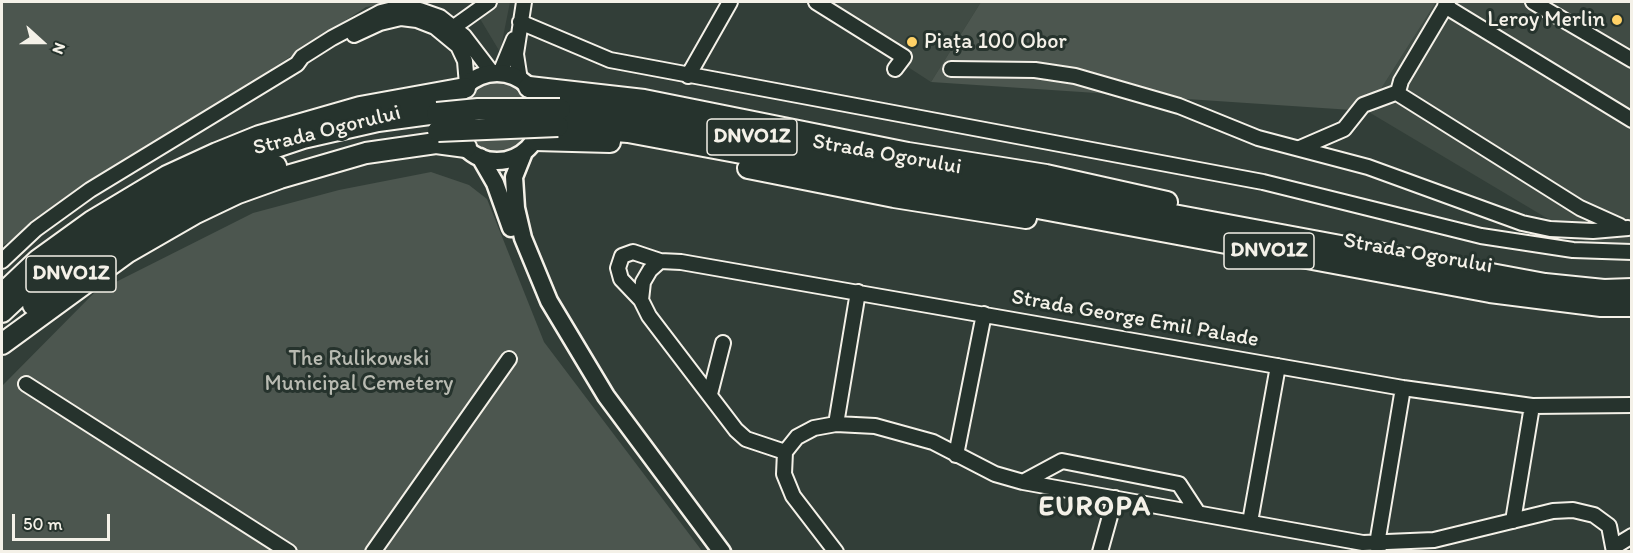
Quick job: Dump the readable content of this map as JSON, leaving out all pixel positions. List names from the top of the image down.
{
  "streets": {
    "highway": ["Strada Ogorului", "DNVO1Z"],
    "street": ["Strada George Emil Palade"]
  },
  "districts": ["EUROPA"],
  "parks": ["The Rulikowski Municipal Cemetery"],
  "places": ["Leroy Merlin", "Piața 100 Obor"],
  "scale_bar": "50 m",
  "north": "right"
}
